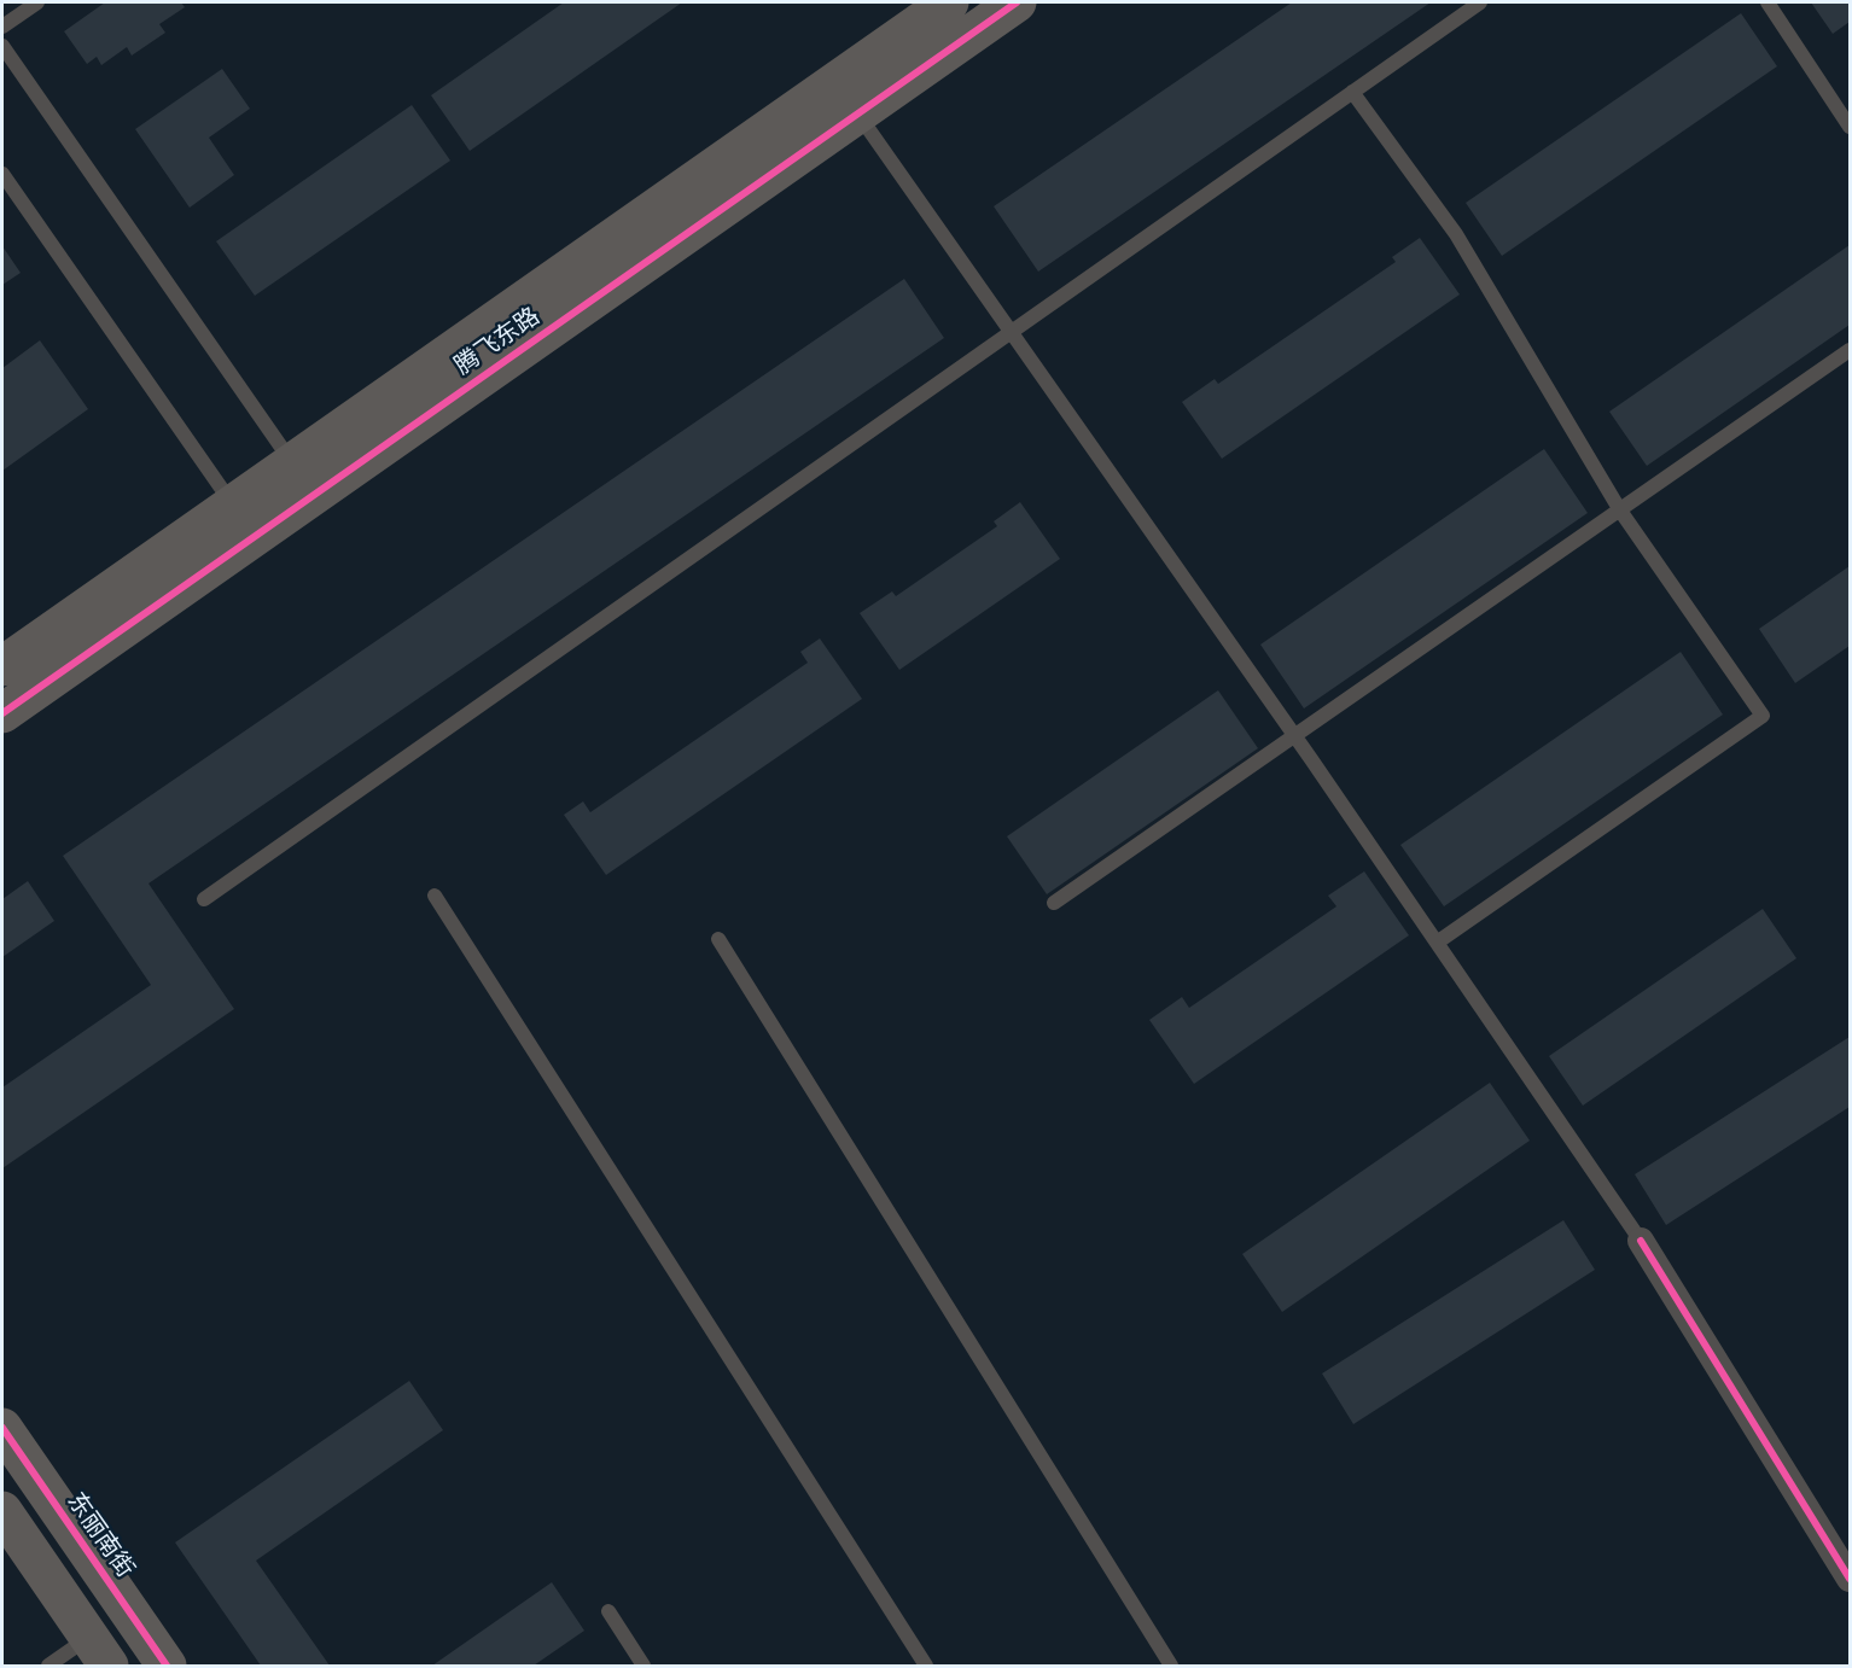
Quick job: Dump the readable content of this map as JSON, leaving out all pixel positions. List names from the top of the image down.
{
  "streets": {
    "street": ["腾飞东路", "东丽南街"]
  }
}
